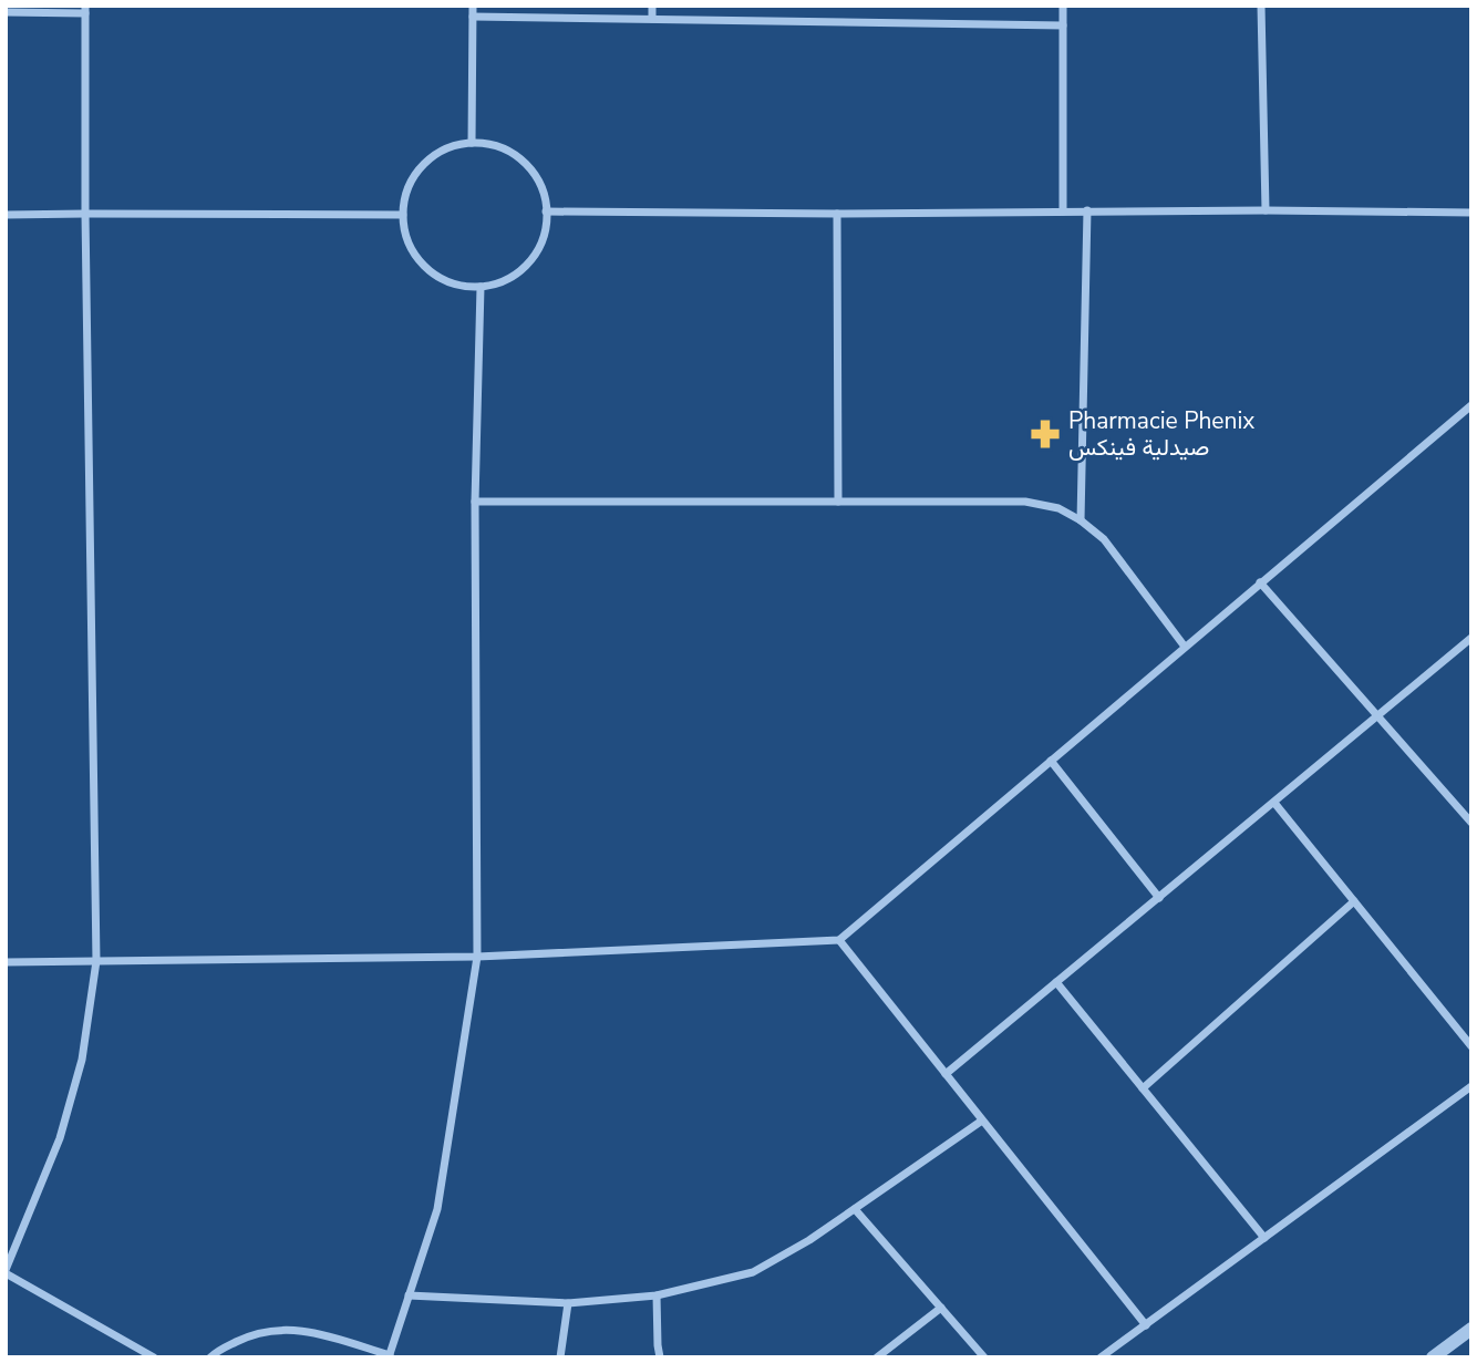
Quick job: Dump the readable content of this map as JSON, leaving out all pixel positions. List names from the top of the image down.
{
  "places": {
    "pharmacy": ["Pharmacie Phenix صيدلية فينكس"]
  }
}
